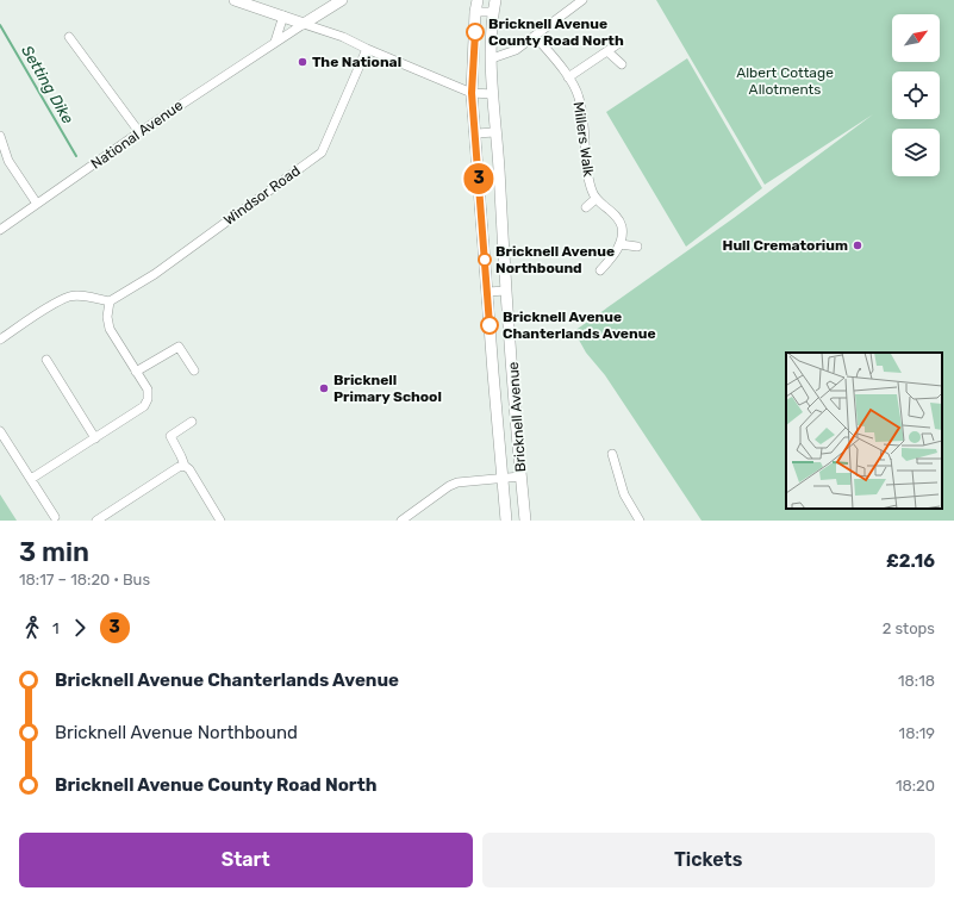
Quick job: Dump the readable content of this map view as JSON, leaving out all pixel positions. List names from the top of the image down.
{
  "streets": {
    "street": [
      "National Avenue",
      "Millers Walk",
      "Windsor Road",
      "Bricknell Avenue"
    ]
  },
  "water": ["Setting Dike"],
  "parks": ["Albert Cottage Allotments"],
  "places": [
    "Bricknell Avenue County Road North",
    "The National",
    "Hull Crematorium",
    "Bricknell Avenue Northbound",
    "Bricknell Avenue Chanterlands Avenue",
    "Bricknell Primary School"
  ],
  "lines": ["bus line 3"],
  "north": "top right",
  "page": {
    "on_map": "3",
    "heading": ["3 min", "18:17 – 18:20 · Bus", "£2.16"],
    "legs": ["1", "3", "2 stops"],
    "list": [
      {
        "name": "Bricknell Avenue Chanterlands Avenue",
        "value": "18:18"
      },
      {
        "name": "Bricknell Avenue Northbound",
        "value": "18:19"
      },
      {
        "name": "Bricknell Avenue County Road North",
        "value": "18:20"
      }
    ],
    "buttons": ["Start", "Tickets"]
  }
}
